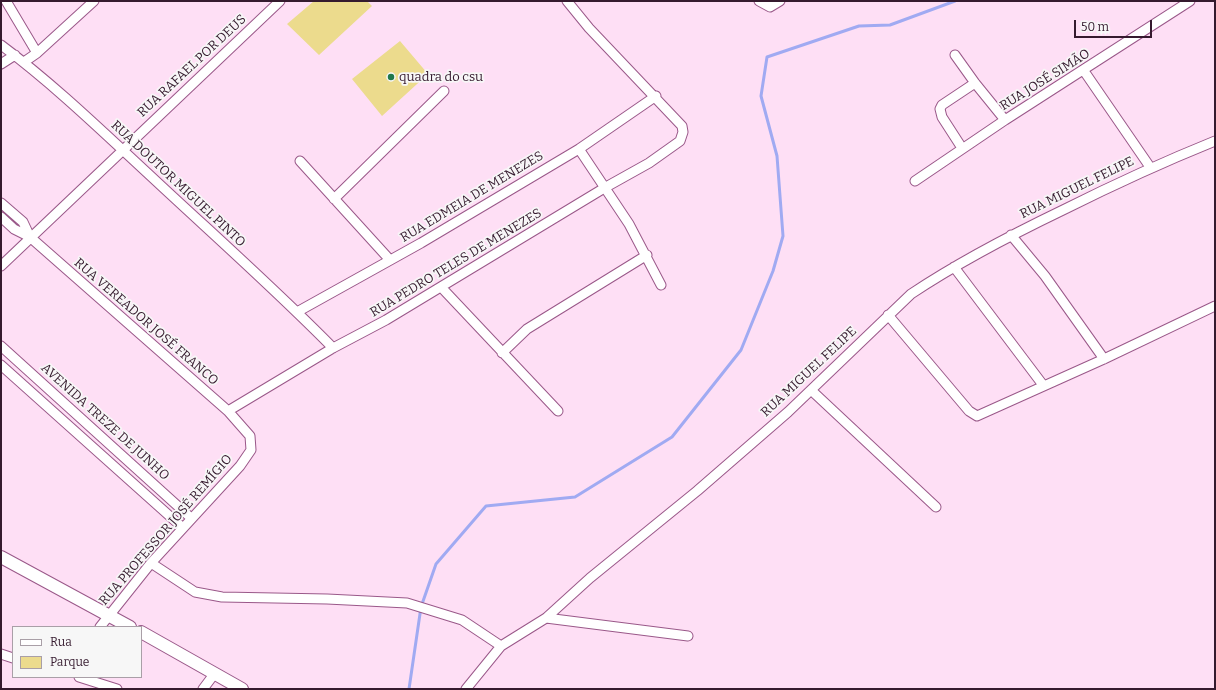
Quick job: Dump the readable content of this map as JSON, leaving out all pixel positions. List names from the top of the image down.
{
  "streets": {
    "street": [
      "RUA RAFAEL POR DEUS",
      "RUA JOSÉ SIMÃO",
      "RUA DOUTOR MIGUEL PINTO",
      "RUA MIGUEL FELIPE",
      "RUA EDMEIA DE MENEZES",
      "RUA PEDRO TELES DE MENEZES",
      "RUA VEREADOR JOSÉ FRANCO",
      "AVENIDA TREZE DE JUNHO",
      "RUA PROFESSOR JOSÉ REMÍGIO"
    ]
  },
  "crossings": [
    ["RUA RAFAEL POR DEUS", "RUA DOUTOR MIGUEL PINTO"],
    ["RUA RAFAEL POR DEUS", "RUA VEREADOR JOSÉ FRANCO"],
    ["RUA DOUTOR MIGUEL PINTO", "RUA EDMEIA DE MENEZES"],
    ["RUA DOUTOR MIGUEL PINTO", "RUA PEDRO TELES DE MENEZES"],
    ["RUA EDMEIA DE MENEZES", "RUA PEDRO TELES DE MENEZES"],
    ["RUA PEDRO TELES DE MENEZES", "RUA VEREADOR JOSÉ FRANCO"],
    ["RUA VEREADOR JOSÉ FRANCO", "RUA PROFESSOR JOSÉ REMÍGIO"],
    ["AVENIDA TREZE DE JUNHO", "RUA PROFESSOR JOSÉ REMÍGIO"]
  ],
  "places": ["quadra do csu"],
  "legend": ["Rua", "Parque"],
  "scale_bar": "50 m"
}
